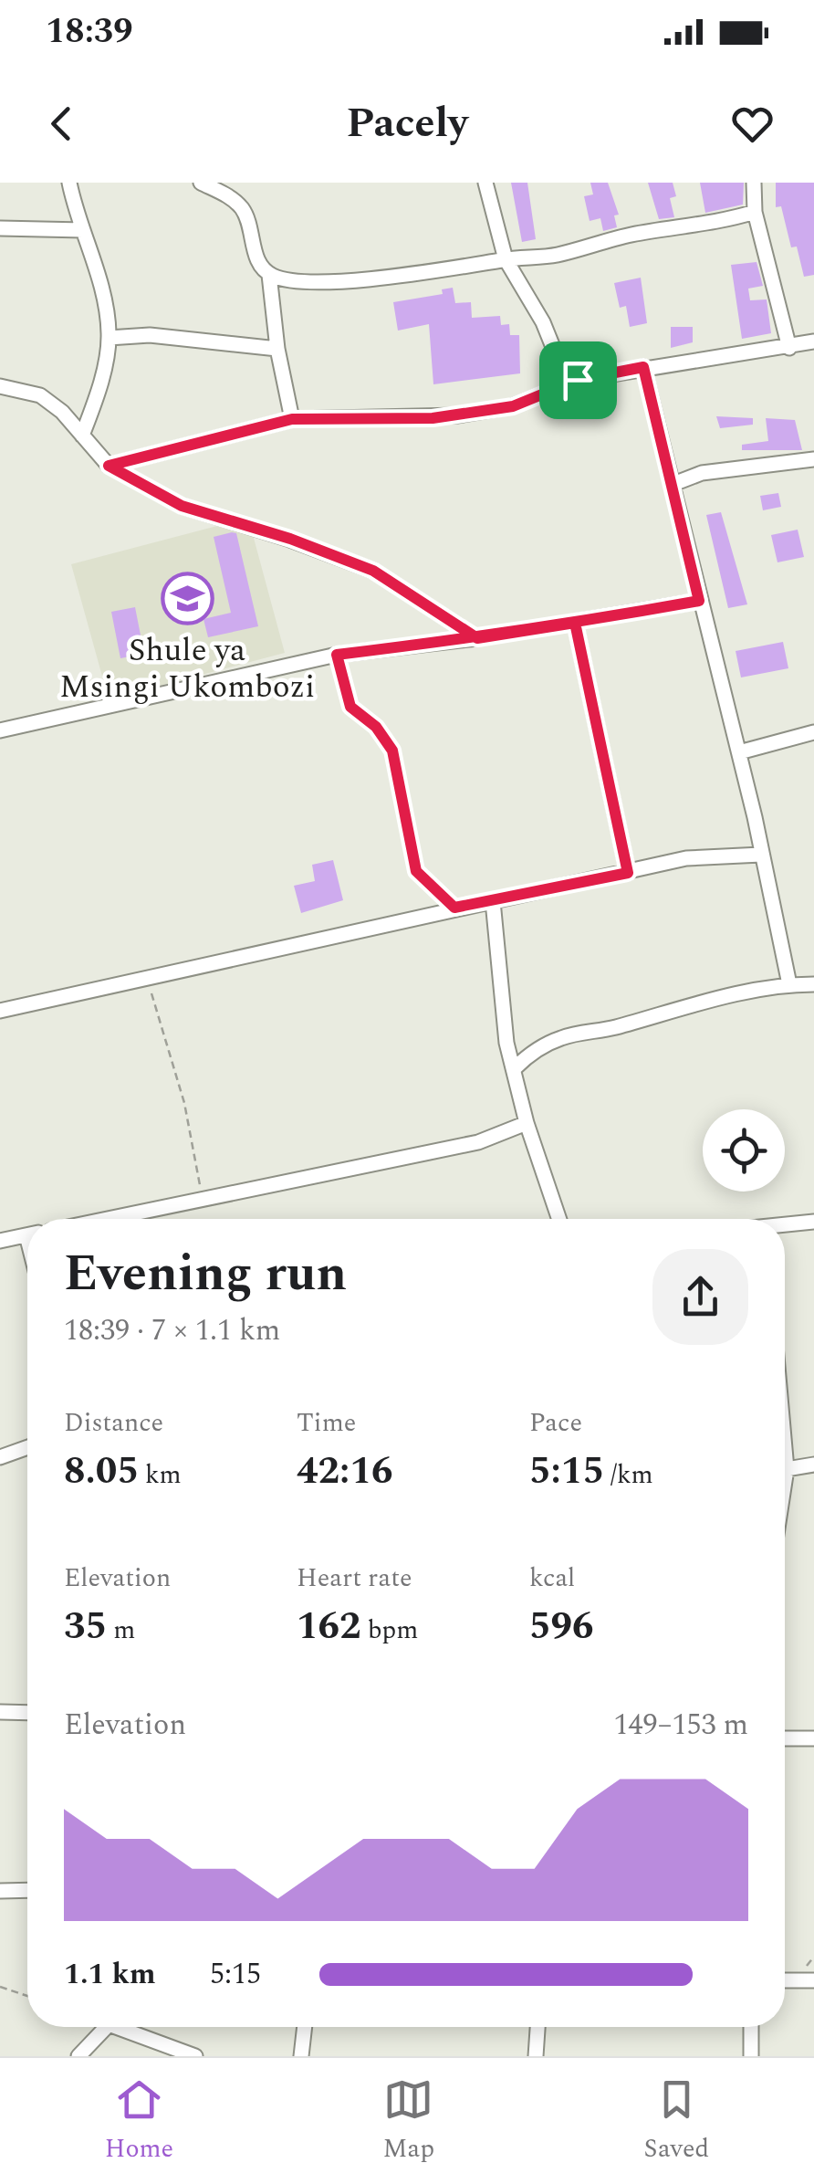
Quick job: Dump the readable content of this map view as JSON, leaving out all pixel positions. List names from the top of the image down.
{
  "places": {
    "school or university": ["Shule ya Msingi Ukombozi"]
  },
  "page": {
    "status": "18:39",
    "header": "Pacely",
    "heading": ["Evening run", "18:39 · 7 × 1.1 km"],
    "stats": [
      ["Distance", "8.05 km"],
      ["Time", "42:16"],
      ["Pace", "5:15 /km"],
      ["Elevation", "35 m"],
      ["Heart rate", "162 bpm"],
      ["kcal", "596"]
    ],
    "chart": ["Elevation", "149–153 m"],
    "list": [
      {
        "name": "1.1 km",
        "note": "5:15"
      }
    ],
    "tabs": ["Home", "Map", "Saved"]
  }
}
